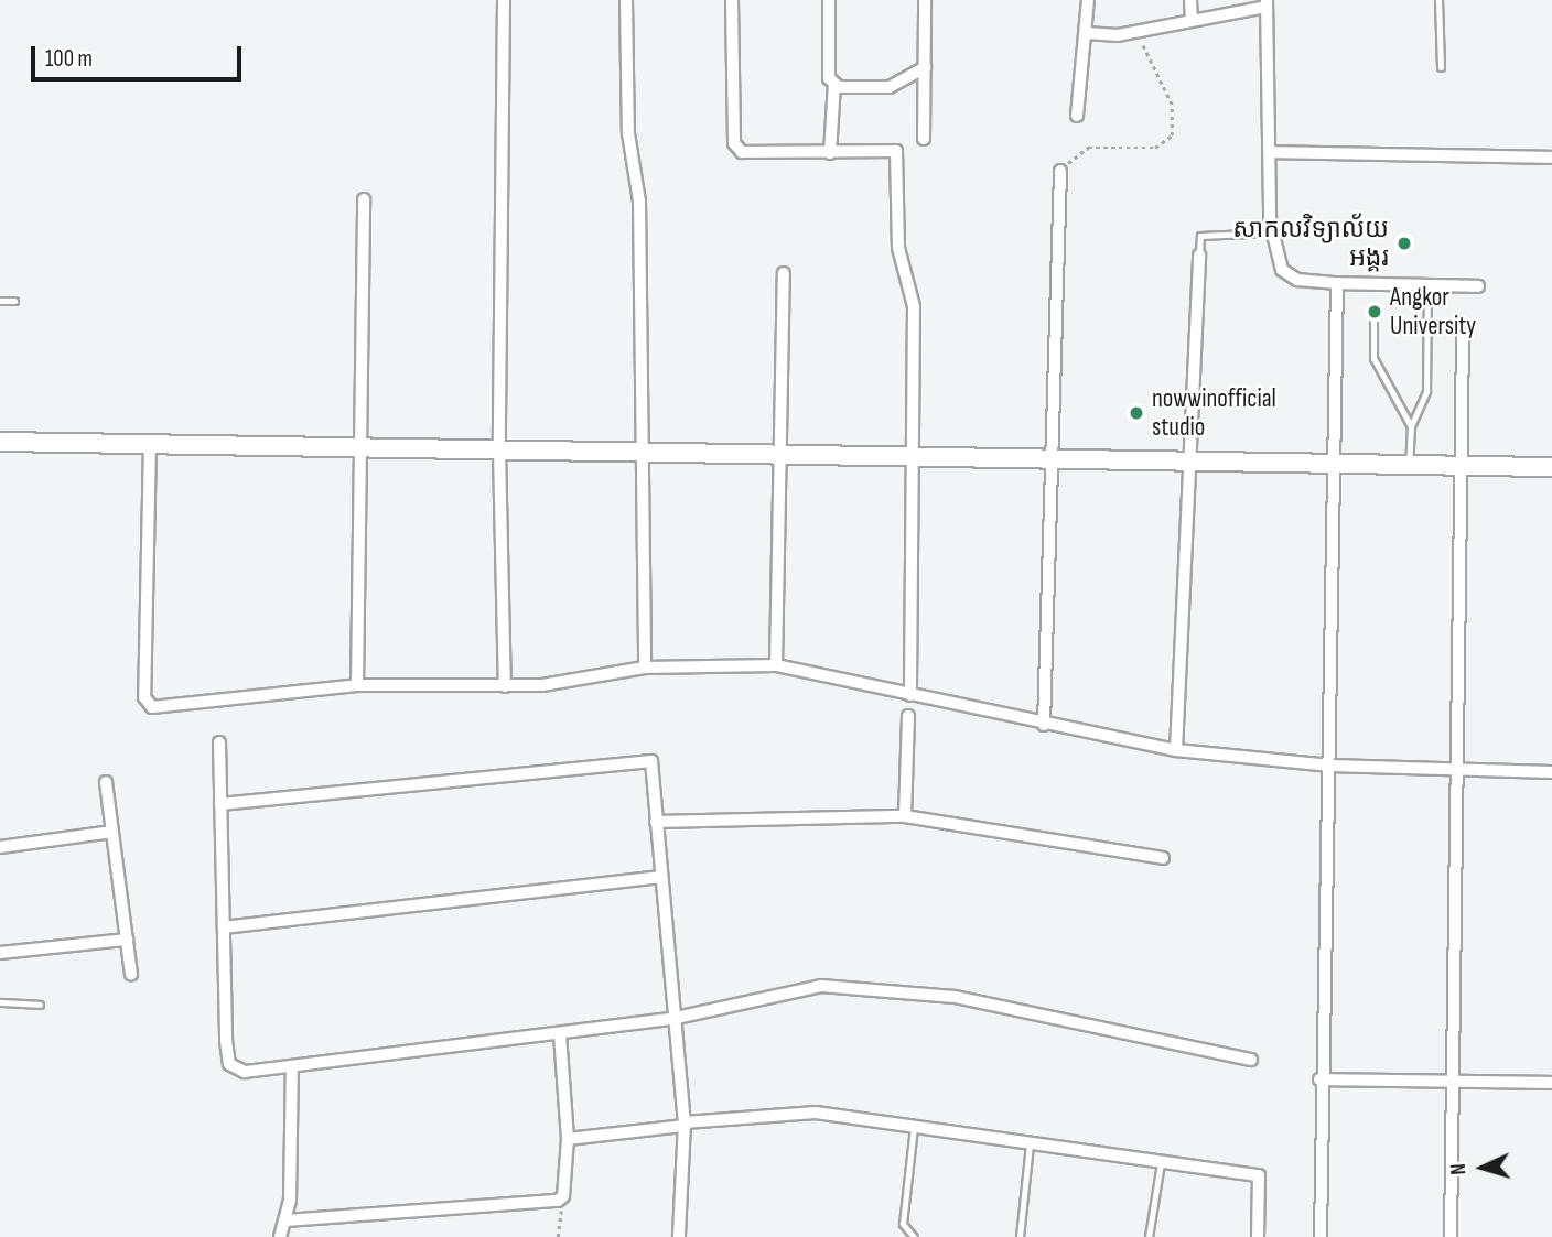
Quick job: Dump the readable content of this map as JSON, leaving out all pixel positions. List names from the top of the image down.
{
  "places": ["សាកលវិទ្យាល័យ អង្គរ", "Angkor University", "nowwinofficial studio"],
  "scale_bar": "100 m",
  "north": "left"
}
